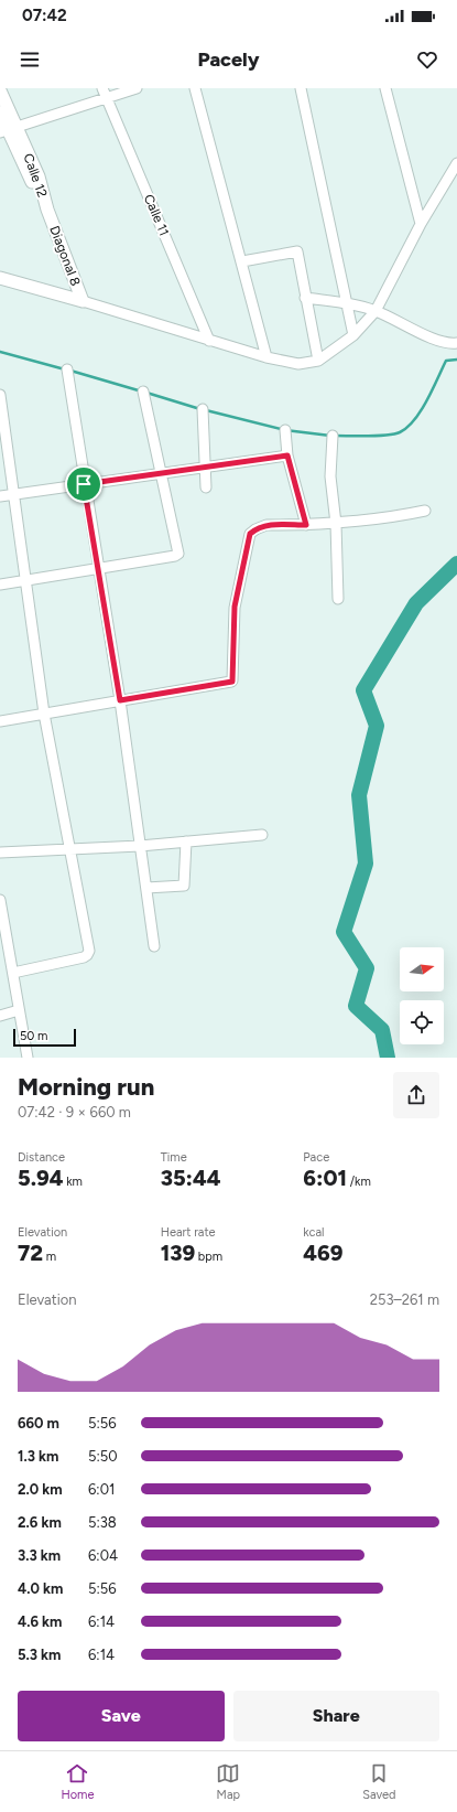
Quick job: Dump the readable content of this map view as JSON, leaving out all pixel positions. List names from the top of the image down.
{
  "streets": {
    "street": ["Calle 12", "Calle 11", "Diagonal 8"]
  },
  "crossings": [
    ["Calle 12", "Diagonal 8"]
  ],
  "scale_bar": "50 m",
  "north": "right",
  "page": {
    "status": "07:42",
    "header": "Pacely",
    "scale": "50 m",
    "heading": ["Morning run", "07:42 · 9 × 660 m"],
    "stats": [
      ["Distance", "5.94 km"],
      ["Time", "35:44"],
      ["Pace", "6:01 /km"],
      ["Elevation", "72 m"],
      ["Heart rate", "139 bpm"],
      ["kcal", "469"]
    ],
    "chart": ["Elevation", "253–261 m"],
    "list": [
      {
        "name": "660 m",
        "note": "5:56"
      },
      {
        "name": "1.3 km",
        "note": "5:50"
      },
      {
        "name": "2.0 km",
        "note": "6:01"
      },
      {
        "name": "2.6 km",
        "note": "5:38"
      },
      {
        "name": "3.3 km",
        "note": "6:04"
      },
      {
        "name": "4.0 km",
        "note": "5:56"
      },
      {
        "name": "4.6 km",
        "note": "6:14"
      },
      {
        "name": "5.3 km",
        "note": "6:14"
      }
    ],
    "buttons": ["Save", "Share"],
    "tabs": ["Home", "Map", "Saved"]
  }
}
